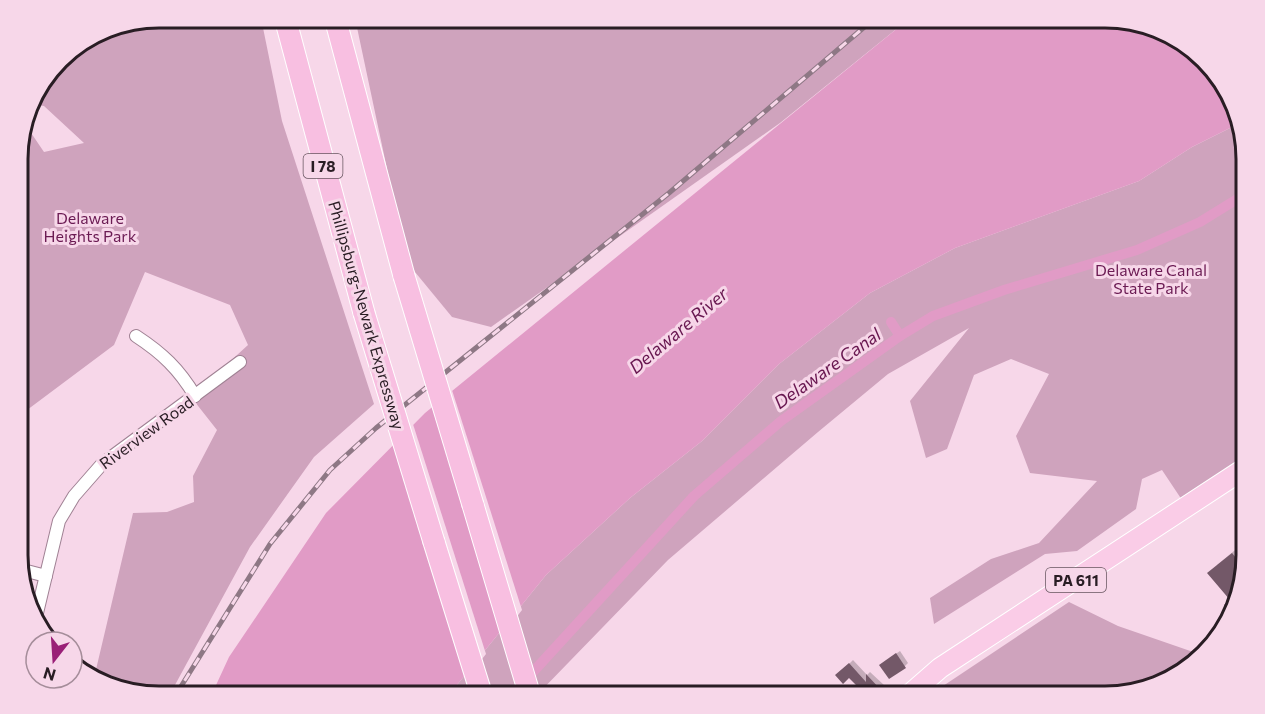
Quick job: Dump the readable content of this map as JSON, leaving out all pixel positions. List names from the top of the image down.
{
  "streets": {
    "highway": ["I 78", "Phillipsburg-Newark Expressway", "PA 611"],
    "street": ["Riverview Road"]
  },
  "water": ["Delaware River", "Delaware Canal"],
  "parks": ["Delaware Heights Park", "Delaware Canal State Park"],
  "north": "bottom"
}
